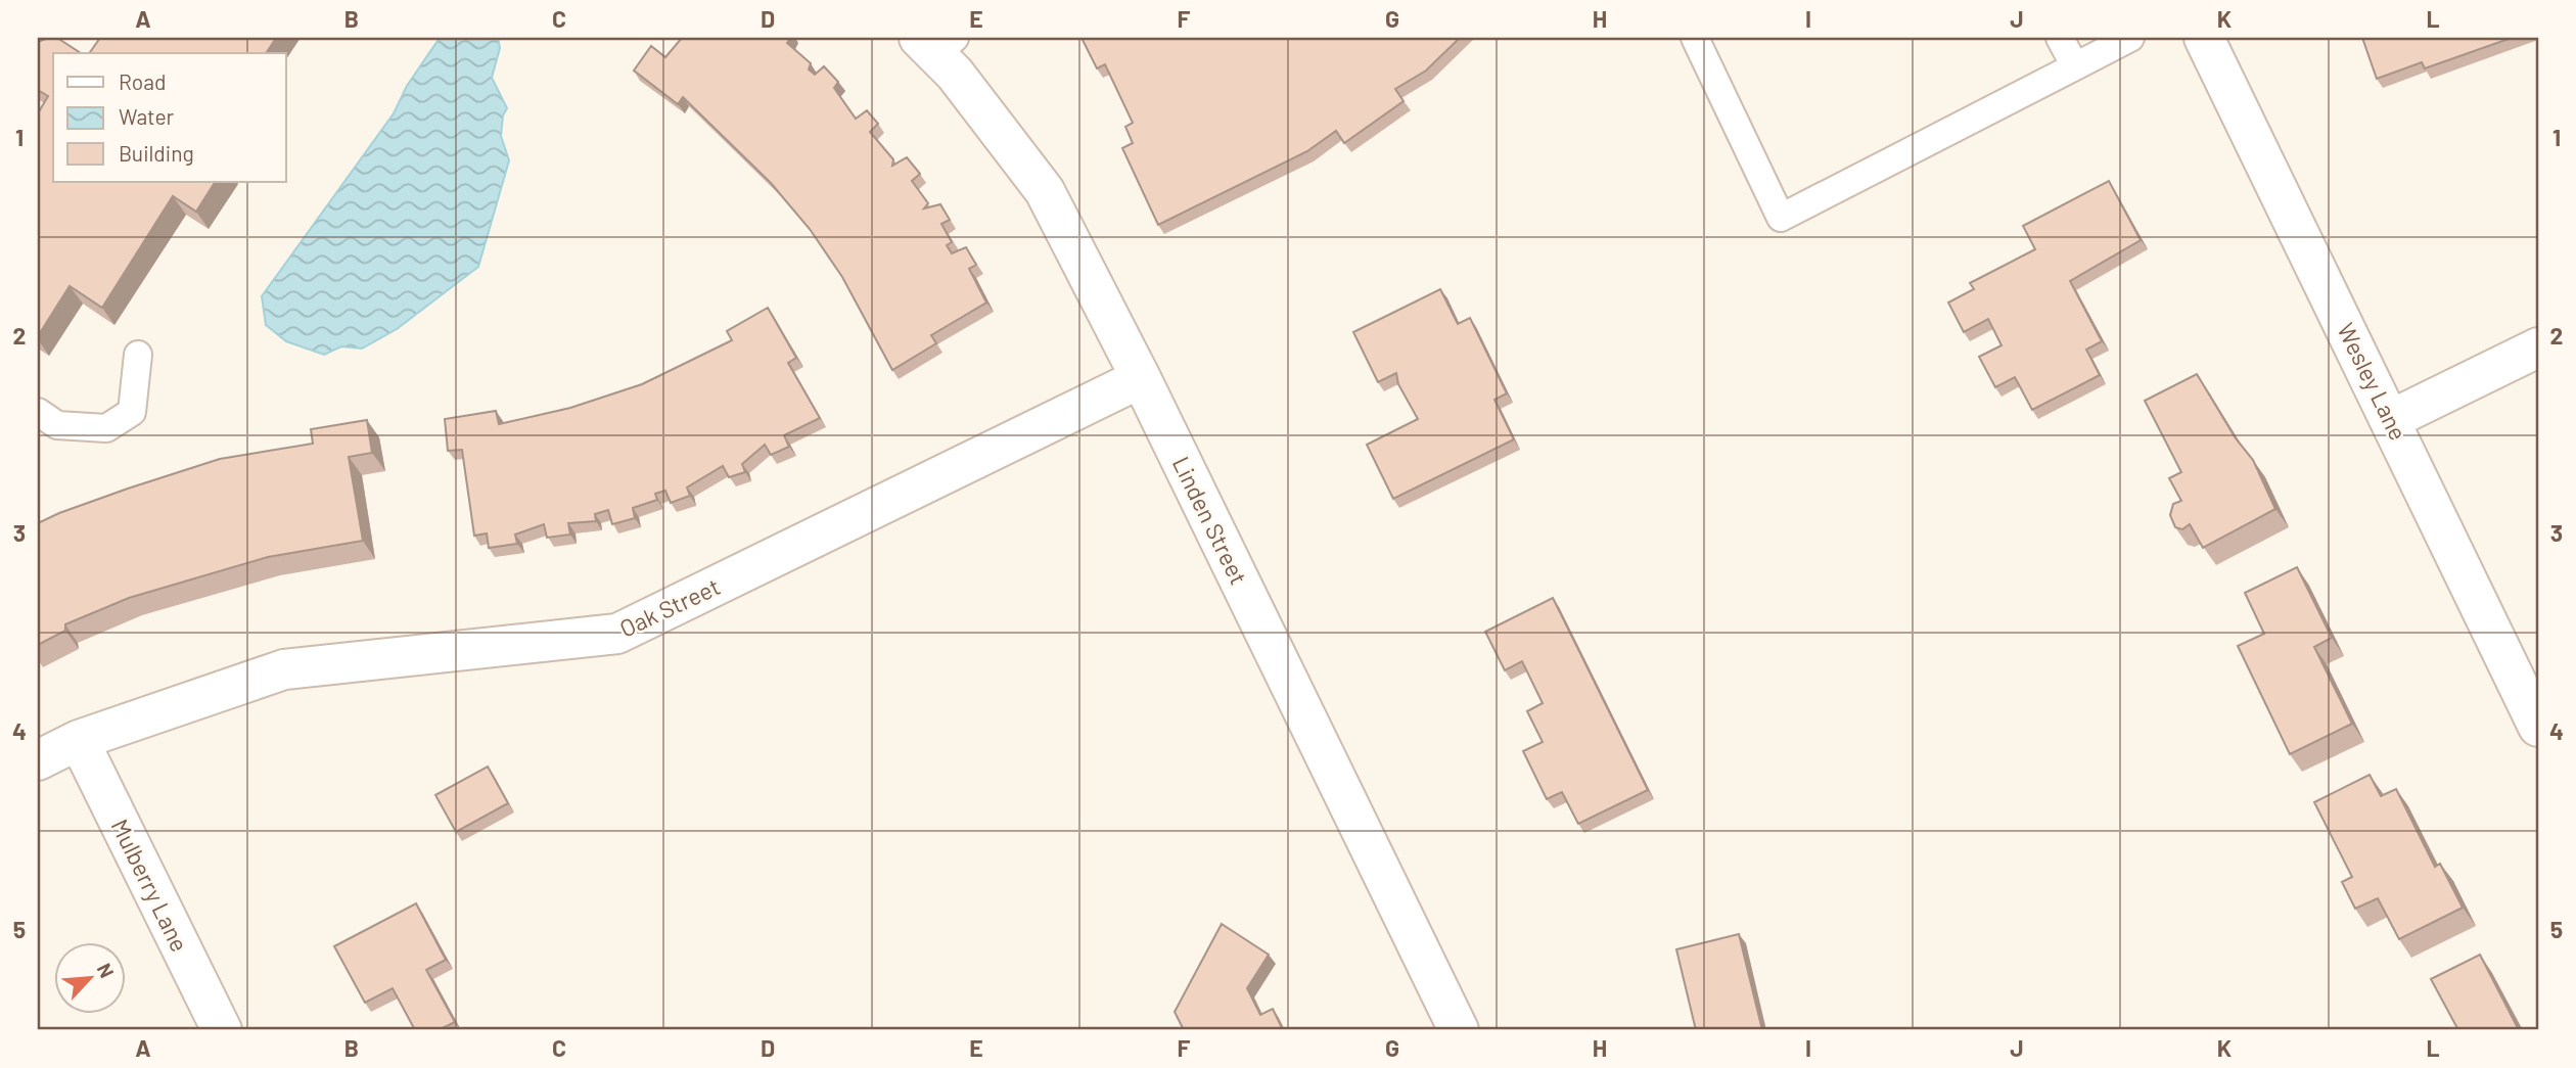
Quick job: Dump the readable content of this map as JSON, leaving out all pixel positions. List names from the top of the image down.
{
  "streets": {
    "street": [
      "Wesley Lane",
      "Linden Street",
      "Oak Street",
      "Mulberry Lane"
    ]
  },
  "crossings": [
    ["Linden Street", "Oak Street"],
    ["Oak Street", "Mulberry Lane"]
  ],
  "legend": ["Road", "Water", "Building"],
  "north": "top right",
  "grid": {
    "columns": [
      "A",
      "B",
      "C",
      "D",
      "E",
      "F",
      "G",
      "H",
      "I",
      "J",
      "K",
      "L"
    ],
    "rows": [
      "1",
      "2",
      "3",
      "4",
      "5"
    ]
  }
}
